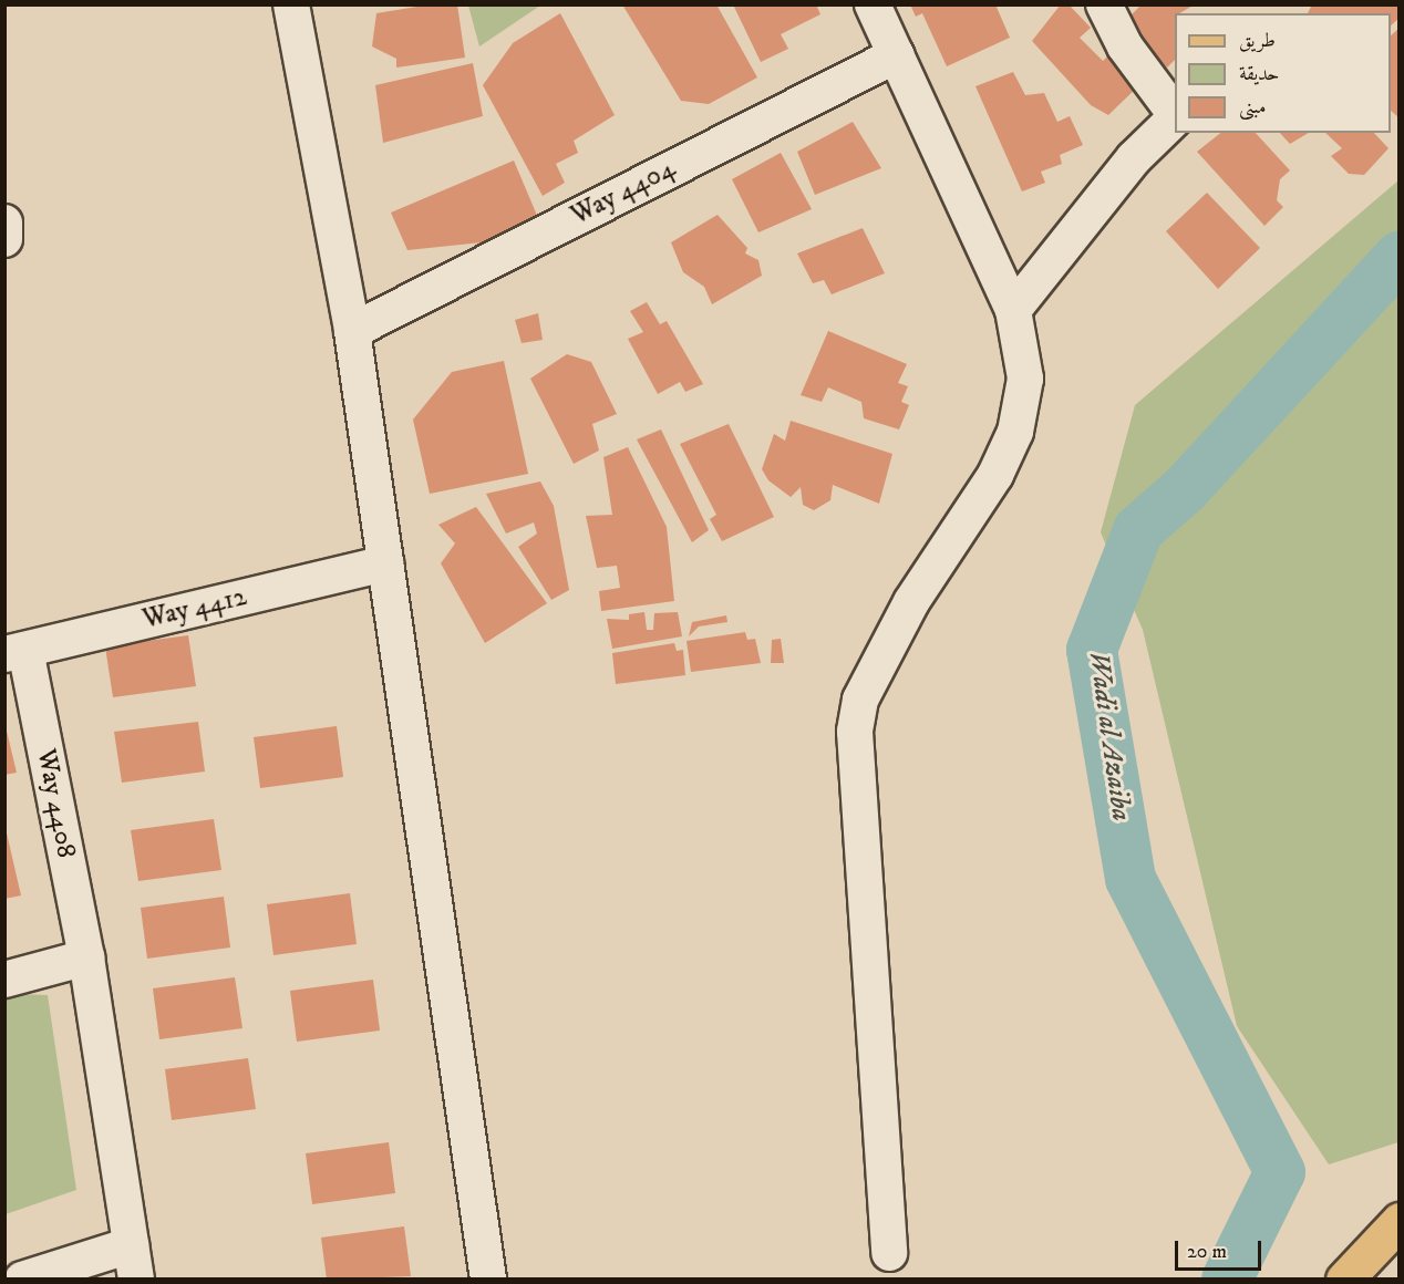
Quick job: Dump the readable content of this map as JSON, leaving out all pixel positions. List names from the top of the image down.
{
  "streets": {
    "street": ["Way 4404", "Way 4412", "Way 4408"]
  },
  "crossings": [
    ["Way 4412", "Way 4408"]
  ],
  "water": ["Wadi al Azaiba"],
  "legend": ["طريق", "حديقة", "مبنى"],
  "scale_bar": "20 m"
}
